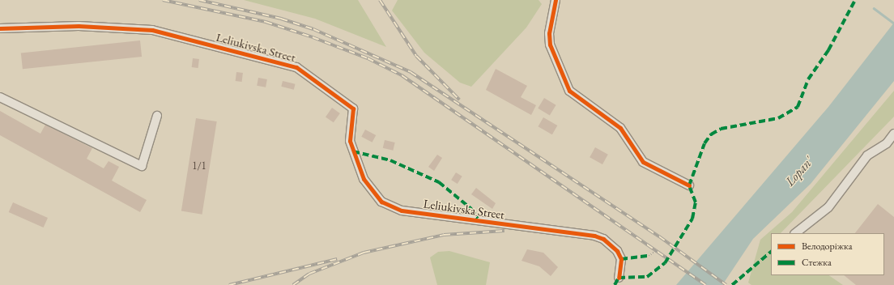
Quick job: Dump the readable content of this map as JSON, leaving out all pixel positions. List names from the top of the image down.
{
  "streets": {
    "street": ["Leliukivska Street"]
  },
  "water": ["Lopan'"],
  "house_numbers": ["1/1"],
  "legend": ["Велодоріжка", "Стежка"]
}
